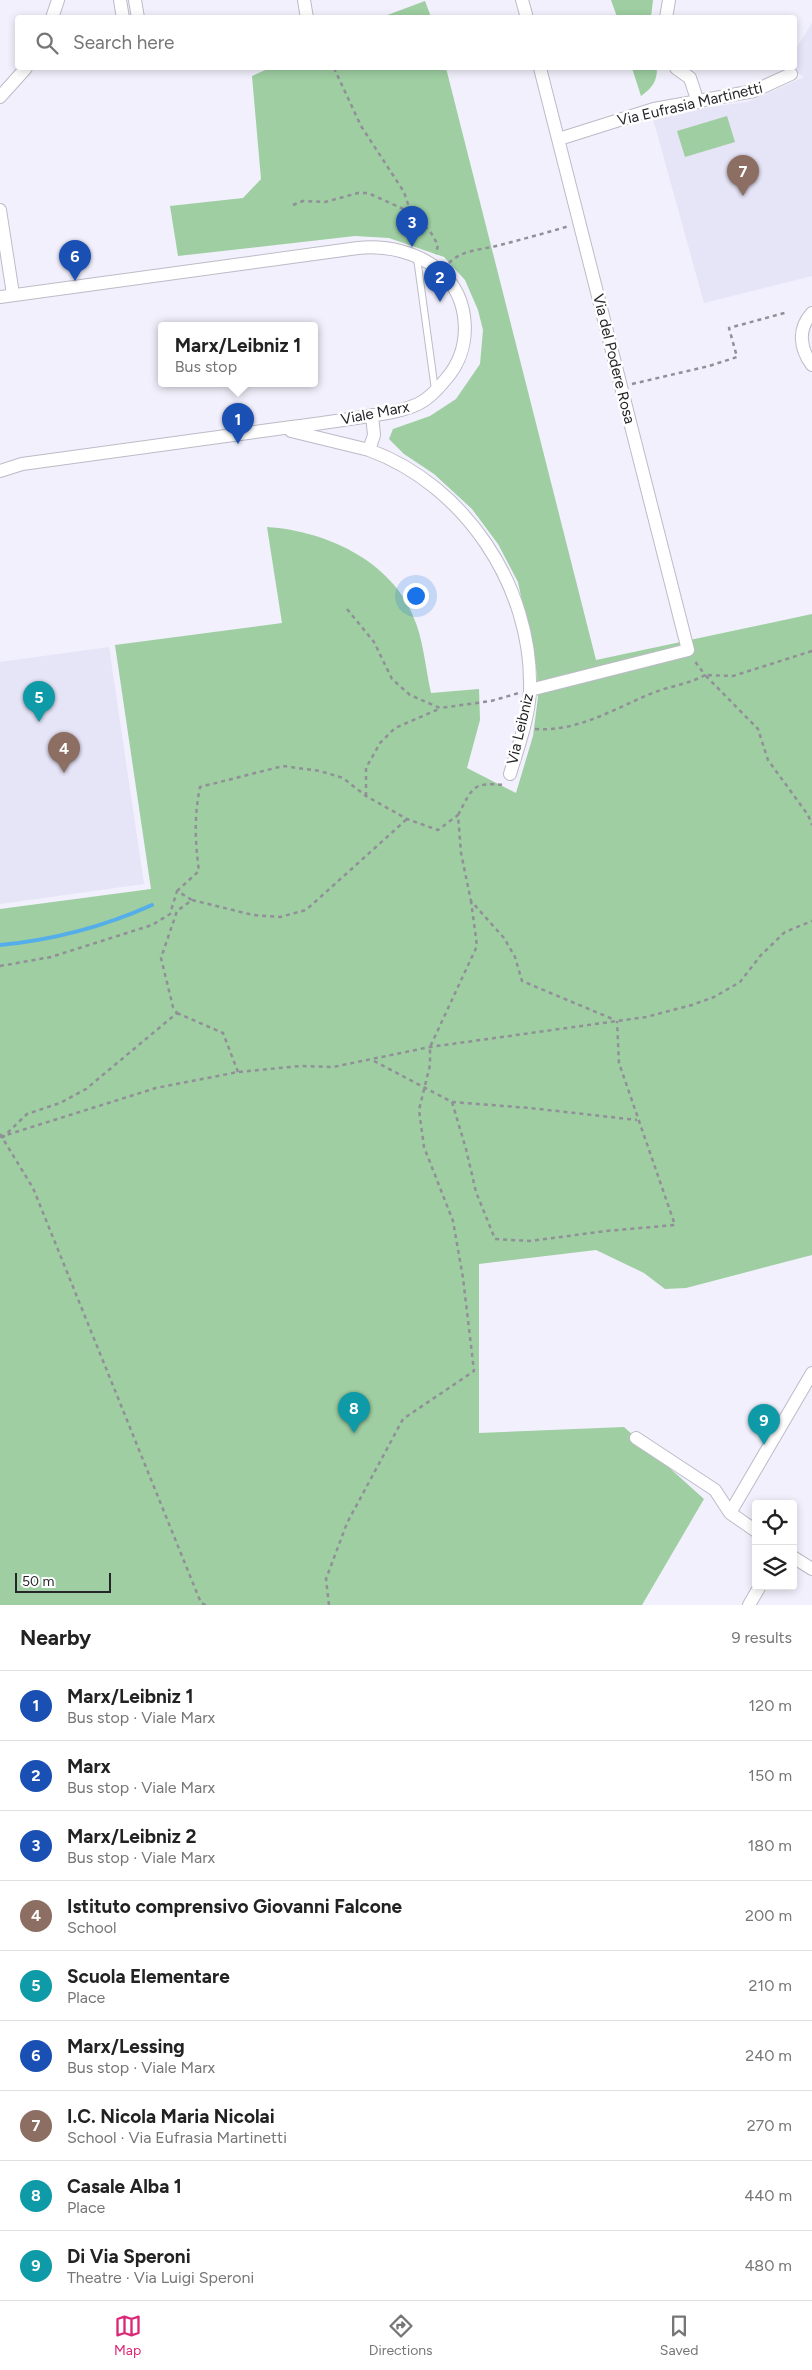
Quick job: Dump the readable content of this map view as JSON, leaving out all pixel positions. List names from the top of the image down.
{
  "streets": {
    "street": [
      "Via Eufrasia Martinetti",
      "Via del Podere Rosa",
      "Viale Marx",
      "Via Leibniz"
    ]
  },
  "crossings": [
    ["Via Eufrasia Martinetti", "Via del Podere Rosa"],
    ["Viale Marx", "Via Leibniz"]
  ],
  "scale_bar": "50 m",
  "page": {
    "search": "Search here",
    "pins": [
      "7",
      "3",
      "6",
      "2",
      "1",
      "5",
      "4",
      "8",
      "9"
    ],
    "popup": ["Marx/Leibniz 1", "Bus stop"],
    "scale": "50 m",
    "heading": ["Nearby", "9 results"],
    "list": [
      {
        "mark": "1",
        "name": "Marx/Leibniz 1",
        "note": "Bus stop · Viale Marx",
        "value": "120 m"
      },
      {
        "mark": "2",
        "name": "Marx",
        "note": "Bus stop · Viale Marx",
        "value": "150 m"
      },
      {
        "mark": "3",
        "name": "Marx/Leibniz 2",
        "note": "Bus stop · Viale Marx",
        "value": "180 m"
      },
      {
        "mark": "4",
        "name": "Istituto comprensivo Giovanni Falcone",
        "note": "School",
        "value": "200 m"
      },
      {
        "mark": "5",
        "name": "Scuola Elementare",
        "note": "Place",
        "value": "210 m"
      },
      {
        "mark": "6",
        "name": "Marx/Lessing",
        "note": "Bus stop · Viale Marx",
        "value": "240 m"
      },
      {
        "mark": "7",
        "name": "I.C. Nicola Maria Nicolai",
        "note": "School · Via Eufrasia Martinetti",
        "value": "270 m"
      },
      {
        "mark": "8",
        "name": "Casale Alba 1",
        "note": "Place",
        "value": "440 m"
      },
      {
        "mark": "9",
        "name": "Di Via Speroni",
        "note": "Theatre · Via Luigi Speroni",
        "value": "480 m"
      }
    ],
    "nav": ["Map", "Directions", "Saved"]
  }
}
